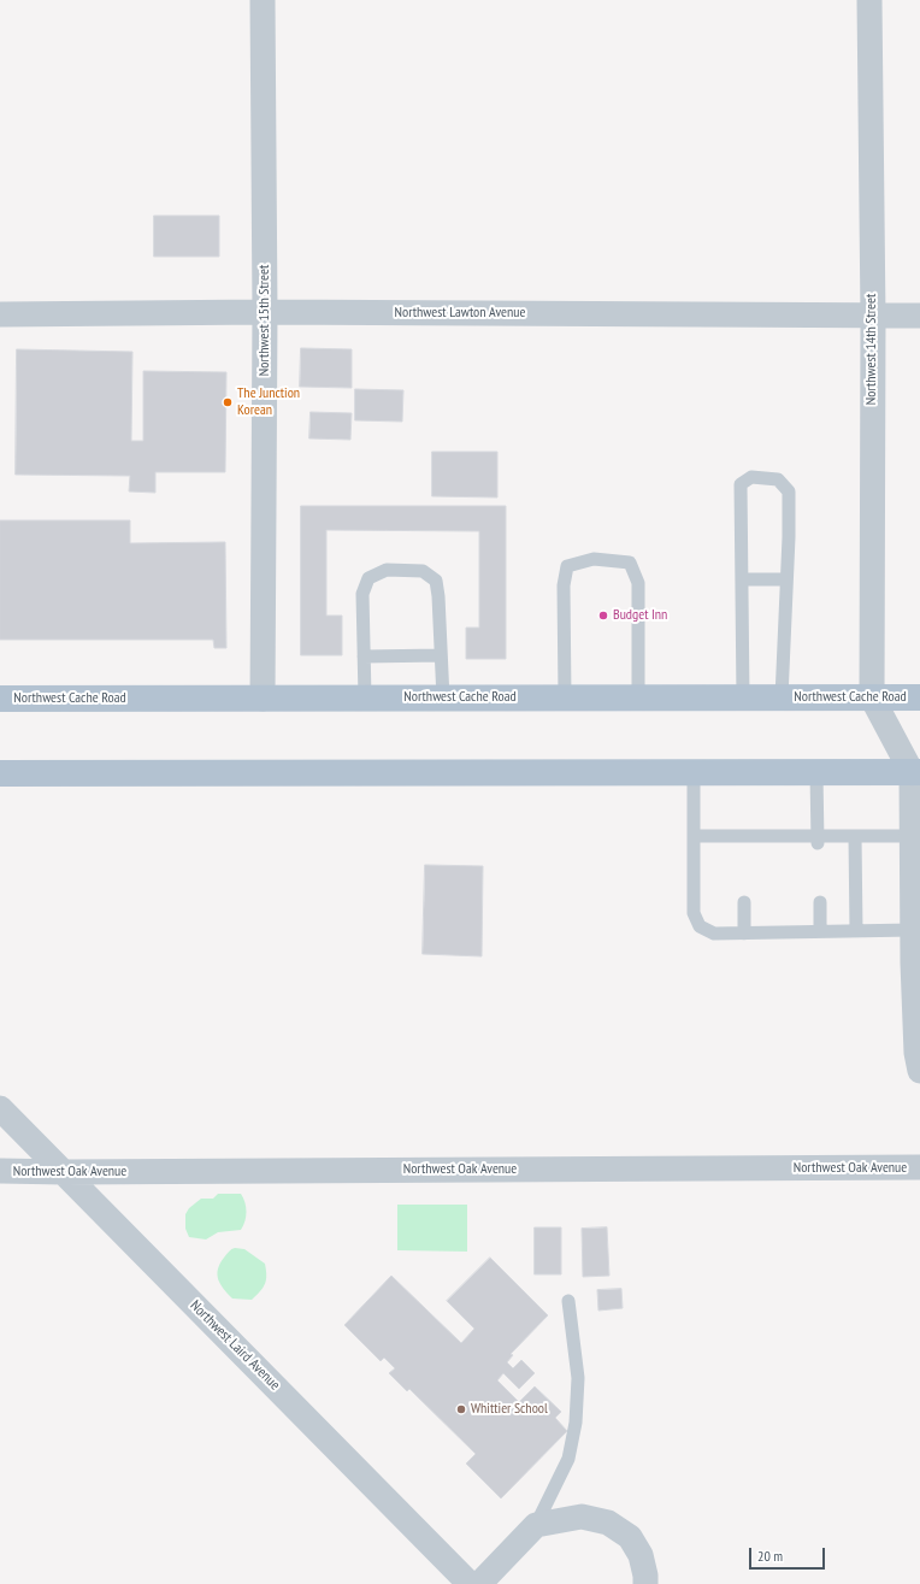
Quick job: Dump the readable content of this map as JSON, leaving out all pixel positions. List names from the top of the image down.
{
  "streets": {
    "main road": ["Northwest Cache Road"],
    "street": [
      "Northwest Lawton Avenue",
      "Northwest 15th Street",
      "Northwest 14th Street",
      "Northwest Oak Avenue",
      "Northwest Laird Avenue"
    ]
  },
  "crossings": [
    ["Northwest Lawton Avenue", "Northwest 15th Street"],
    ["Northwest Lawton Avenue", "Northwest 14th Street"],
    ["Northwest 15th Street", "Northwest Cache Road"],
    ["Northwest 14th Street", "Northwest Cache Road"],
    ["Northwest Oak Avenue", "Northwest Laird Avenue"]
  ],
  "places": ["The Junction Korean", "Budget Inn", "Whittier School"],
  "scale_bar": "20 m"
}
